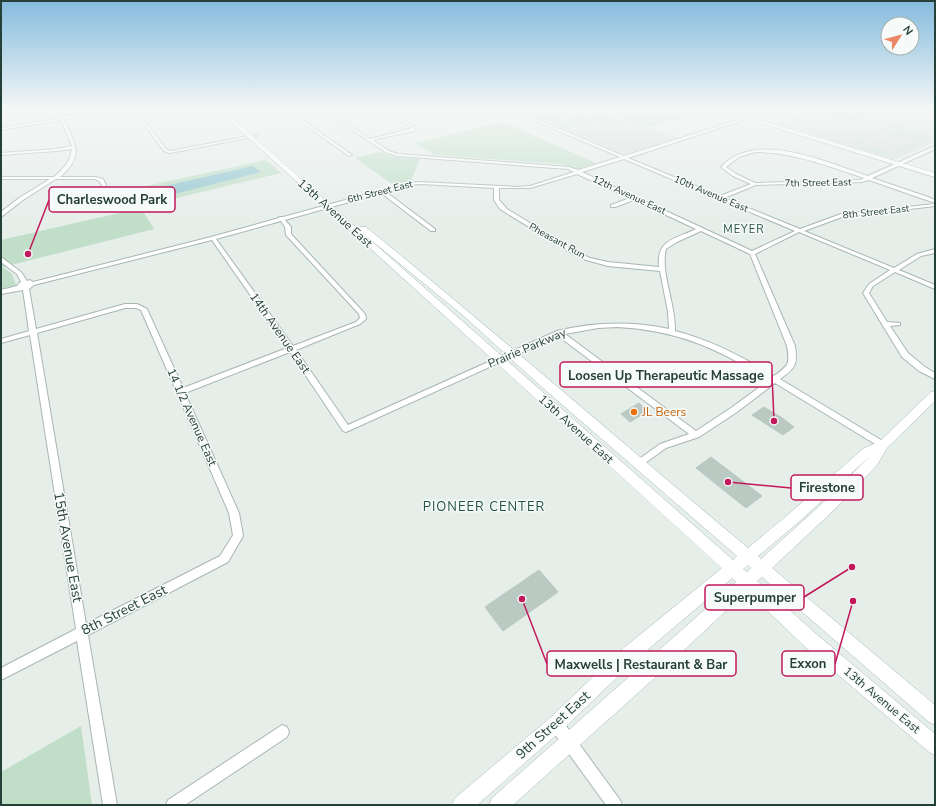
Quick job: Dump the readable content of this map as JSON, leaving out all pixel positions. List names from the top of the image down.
{
  "streets": {
    "main road": ["13th Avenue East", "9th Street East"],
    "street": [
      "7th Street East",
      "6th Street East",
      "10th Avenue East",
      "12th Avenue East",
      "8th Street East",
      "Pheasant Run",
      "14th Avenue East",
      "Prairie Parkway",
      "14 1/2 Avenue East",
      "15th Avenue East"
    ]
  },
  "crossings": [
    ["7th Street East", "10th Avenue East"],
    ["6th Street East", "10th Avenue East"],
    ["6th Street East", "12th Avenue East"],
    ["6th Street East", "13th Avenue East"],
    ["6th Street East", "Pheasant Run"],
    ["6th Street East", "14th Avenue East"],
    ["6th Street East", "15th Avenue East"],
    ["10th Avenue East", "8th Street East"],
    ["12th Avenue East", "8th Street East"],
    ["8th Street East", "14 1/2 Avenue East"],
    ["8th Street East", "15th Avenue East"],
    ["13th Avenue East", "Prairie Parkway"],
    ["13th Avenue East", "9th Street East"],
    ["14th Avenue East", "Prairie Parkway"],
    ["Prairie Parkway", "9th Street East"],
    ["14 1/2 Avenue East", "15th Avenue East"]
  ],
  "districts": ["MEYER", "PIONEER CENTER"],
  "places": [
    "Charleswood Park",
    "JL Beers",
    "Loosen Up Therapeutic Massage",
    "Firestone",
    "Superpumper",
    "Maxwells | Restaurant & Bar",
    "Exxon"
  ],
  "north": "top right"
}
